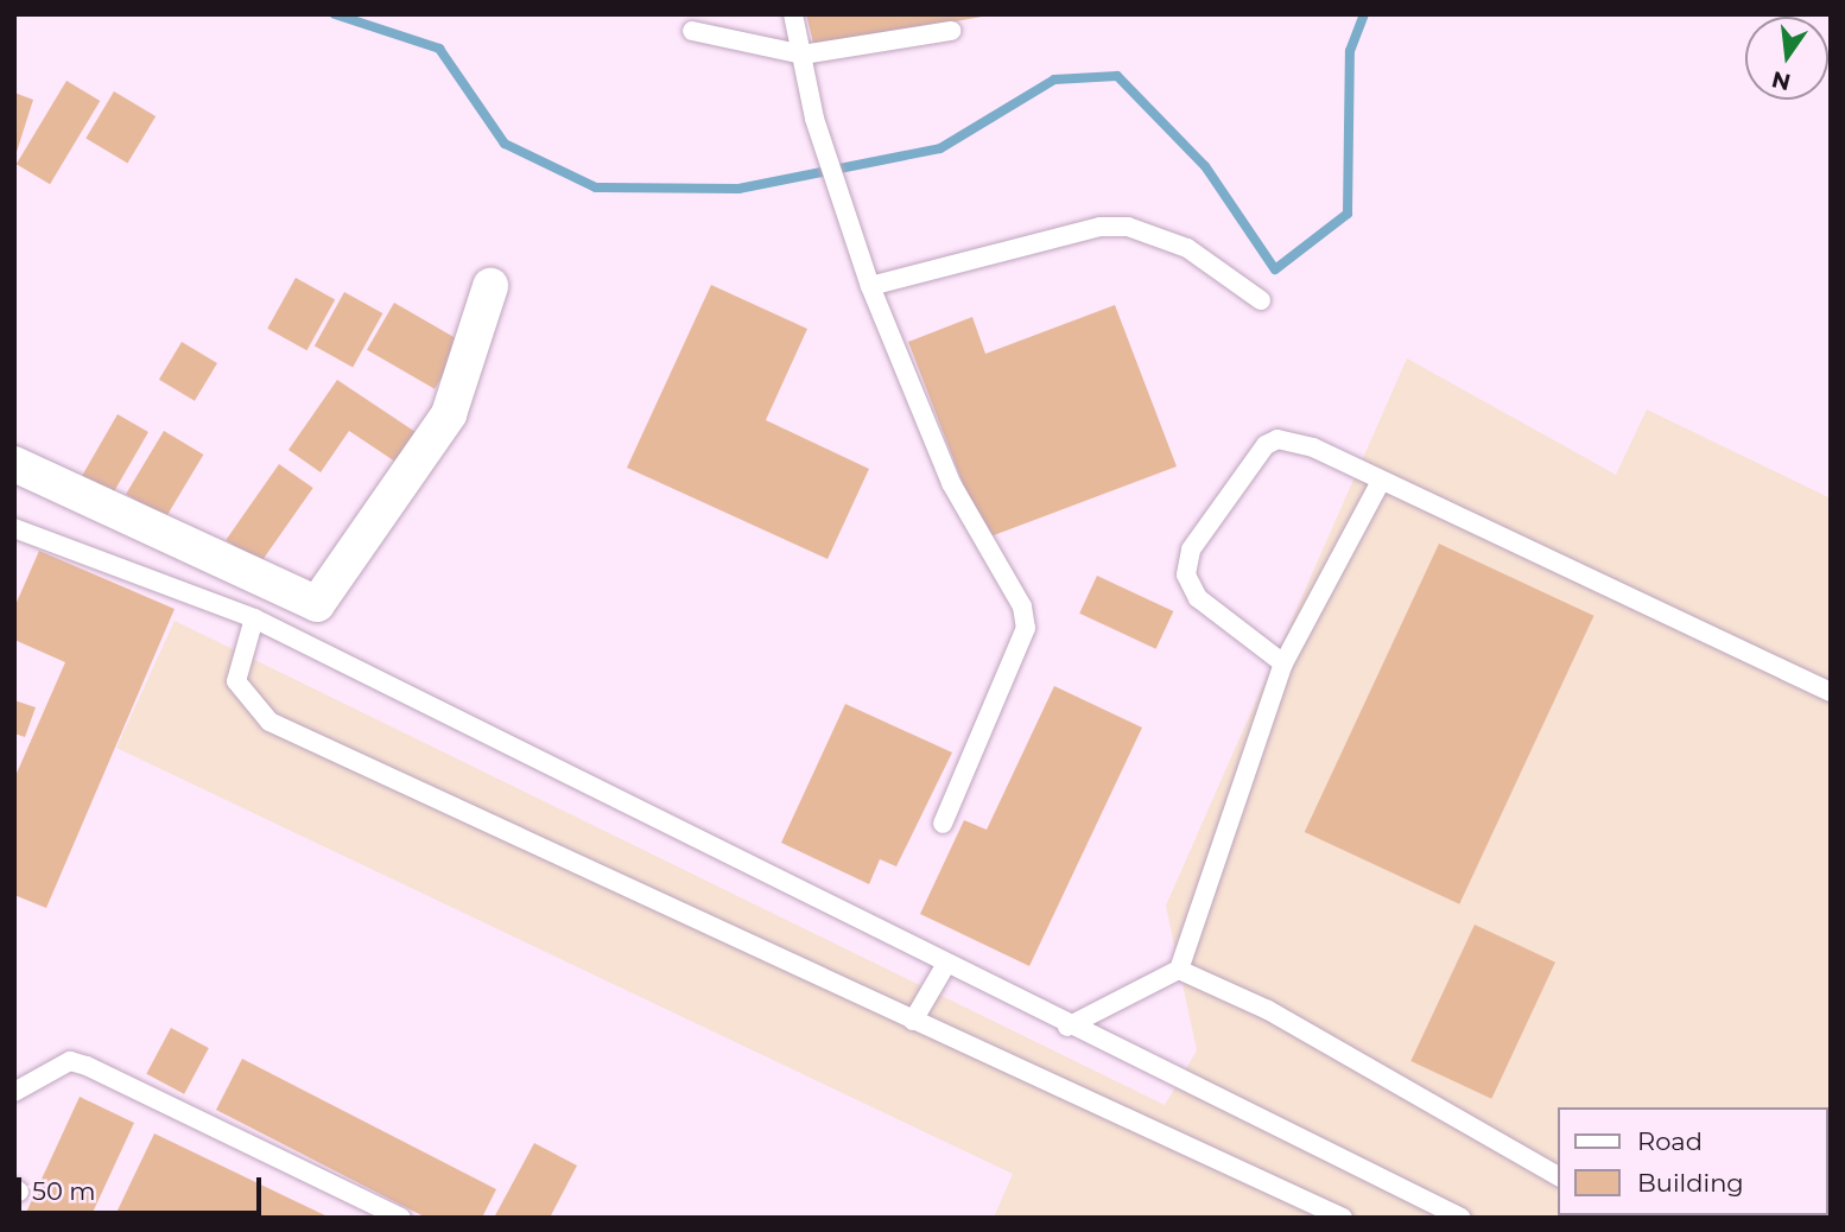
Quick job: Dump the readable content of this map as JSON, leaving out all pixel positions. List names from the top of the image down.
{
  "legend": ["Road", "Building"],
  "scale_bar": "50 m",
  "north": "bottom"
}
